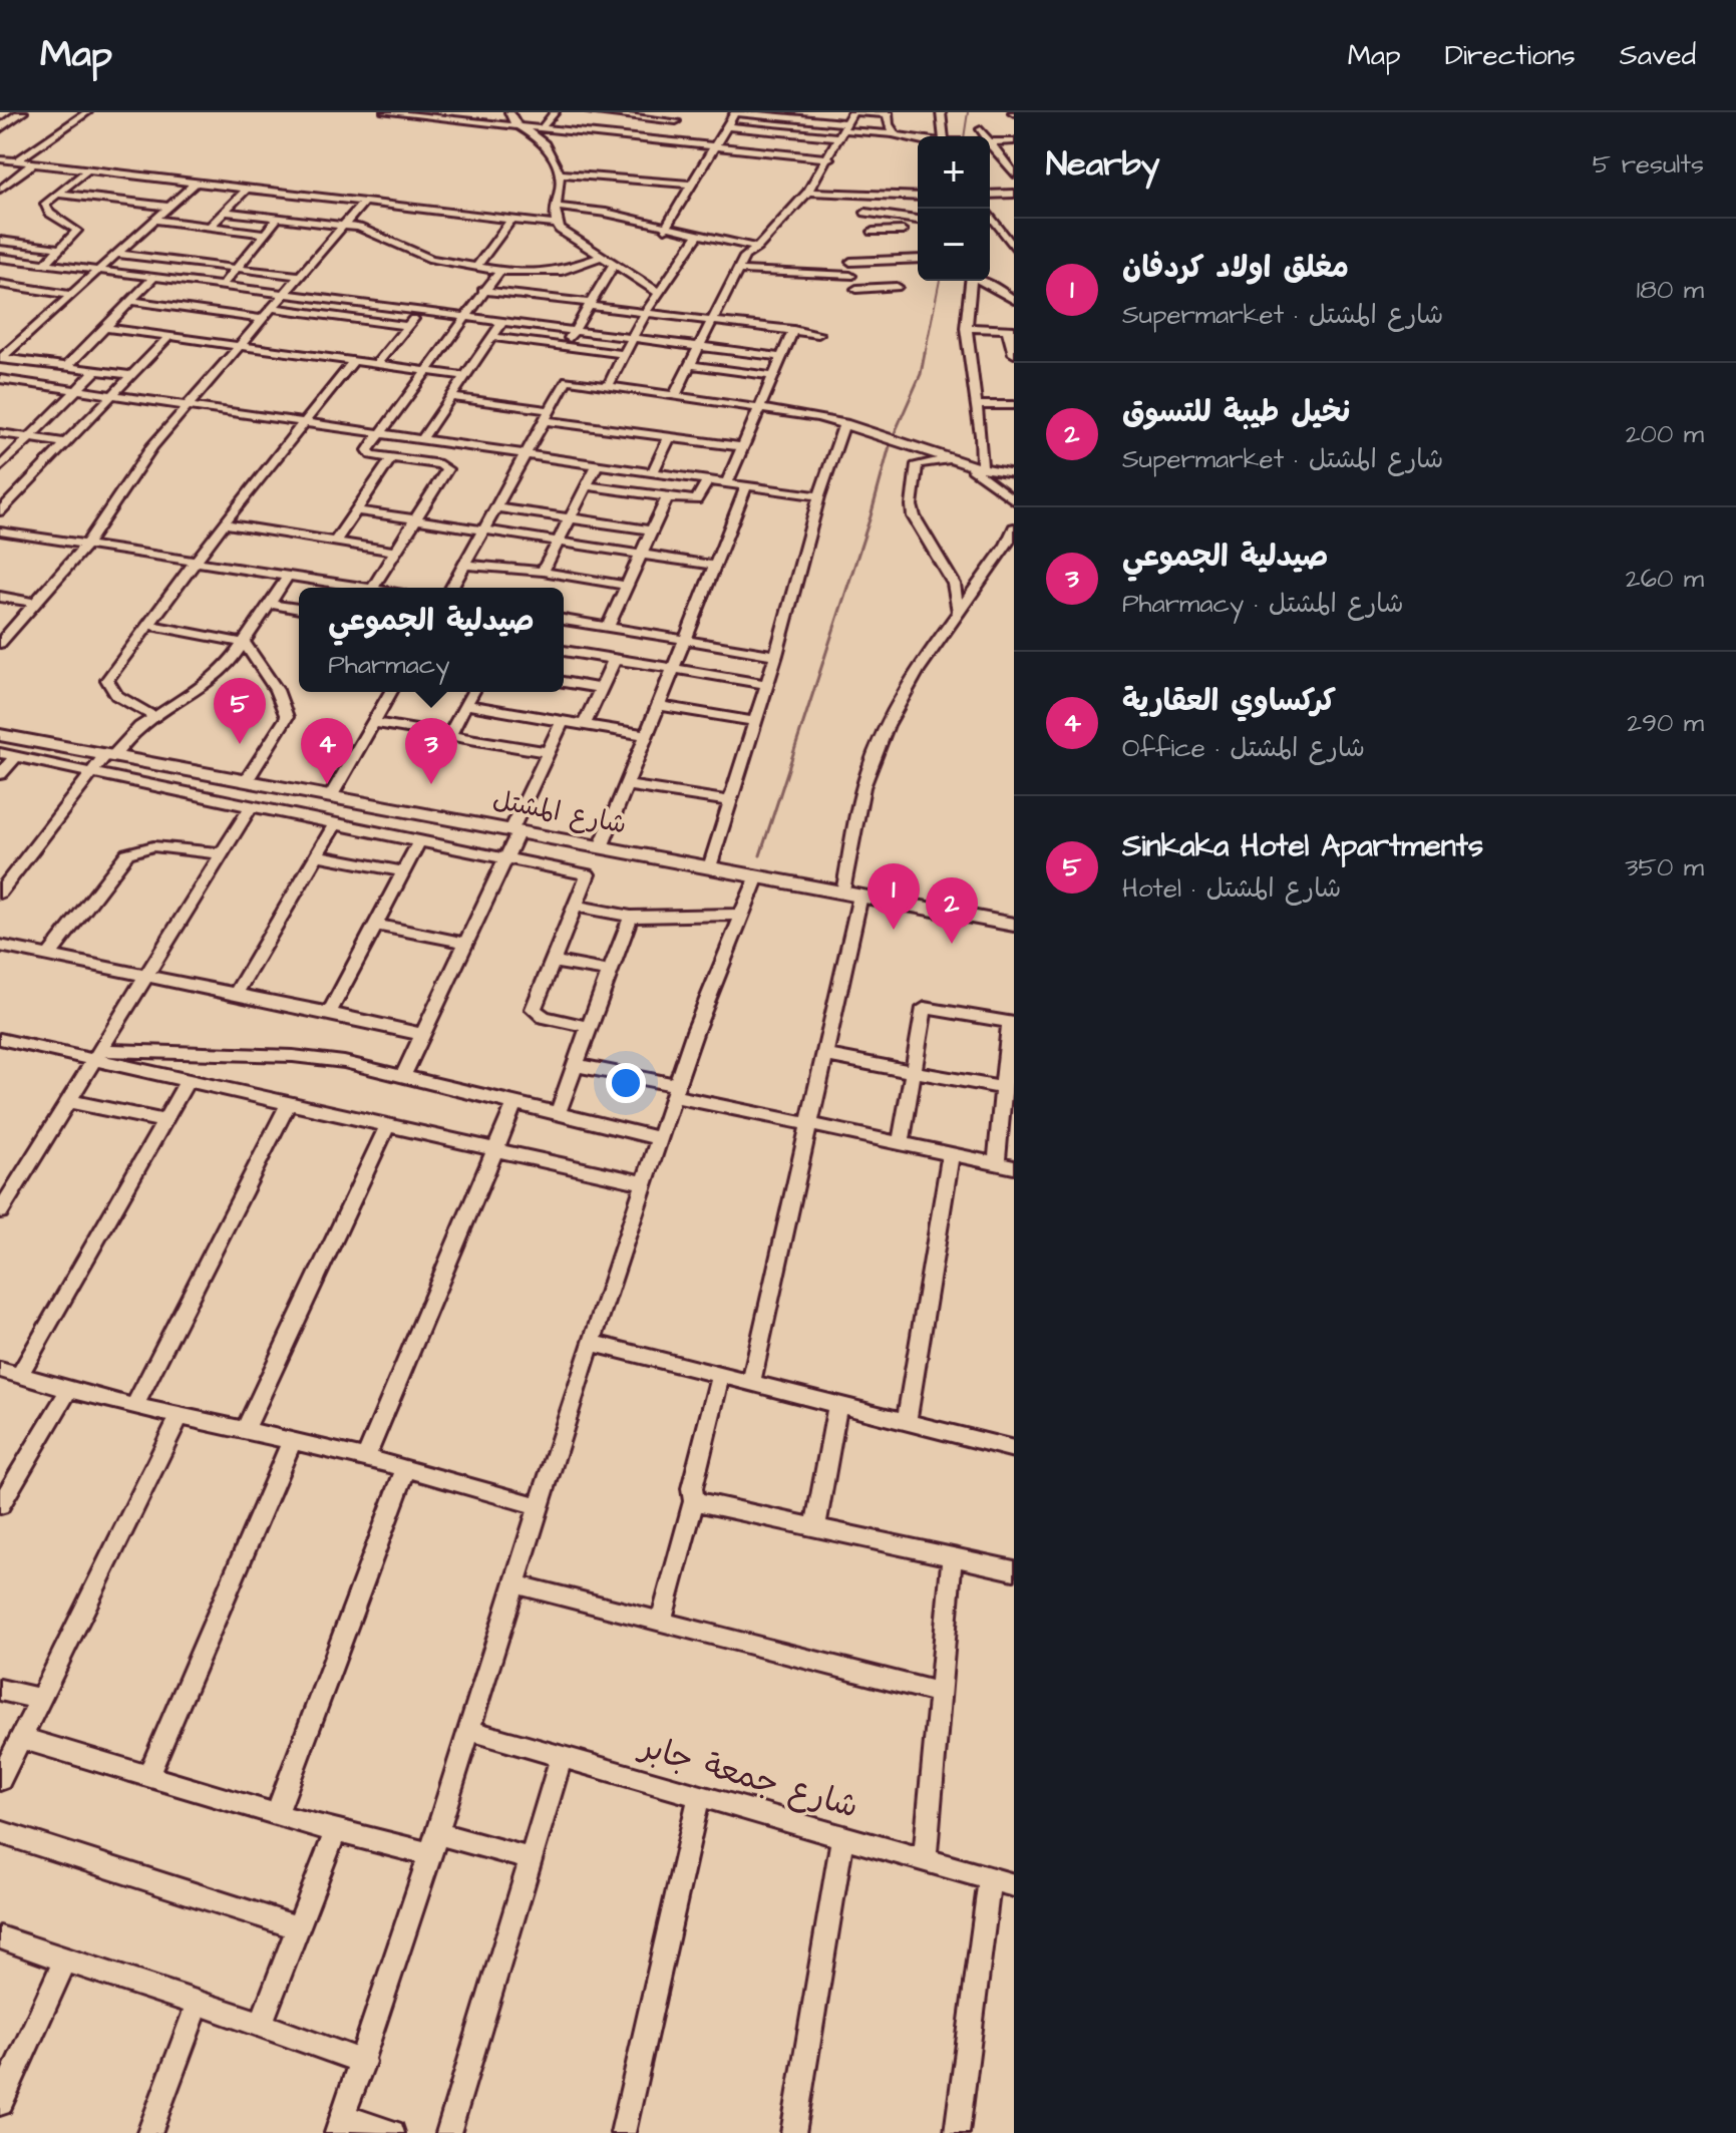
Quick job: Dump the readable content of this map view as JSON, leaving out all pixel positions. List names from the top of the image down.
{
  "streets": {
    "street": ["شارع المشتل", "شارع جمعة جابر"]
  },
  "page": {
    "header": "Map",
    "nav": ["Map", "Directions", "Saved"],
    "heading": ["Nearby", "5 results"],
    "map_buttons": ["+", "−"],
    "list": [
      {
        "mark": "1",
        "name": "مغلق اولاد كردفان",
        "note": "Supermarket · شارع المشتل",
        "value": "180 m"
      },
      {
        "mark": "2",
        "name": "نخيل طيبة للتسوق",
        "note": "Supermarket · شارع المشتل",
        "value": "200 m"
      },
      {
        "mark": "3",
        "name": "صيدلية الجموعي",
        "note": "Pharmacy · شارع المشتل",
        "value": "260 m"
      },
      {
        "mark": "4",
        "name": "كركساوي العقارية",
        "note": "Office · شارع المشتل",
        "value": "290 m"
      },
      {
        "mark": "5",
        "name": "Sinkaka Hotel Apartments",
        "note": "Hotel · شارع المشتل",
        "value": "350 m"
      }
    ],
    "popup": ["صيدلية الجموعي", "Pharmacy"],
    "pins": [
      "5",
      "3",
      "4",
      "1",
      "2"
    ]
  }
}
